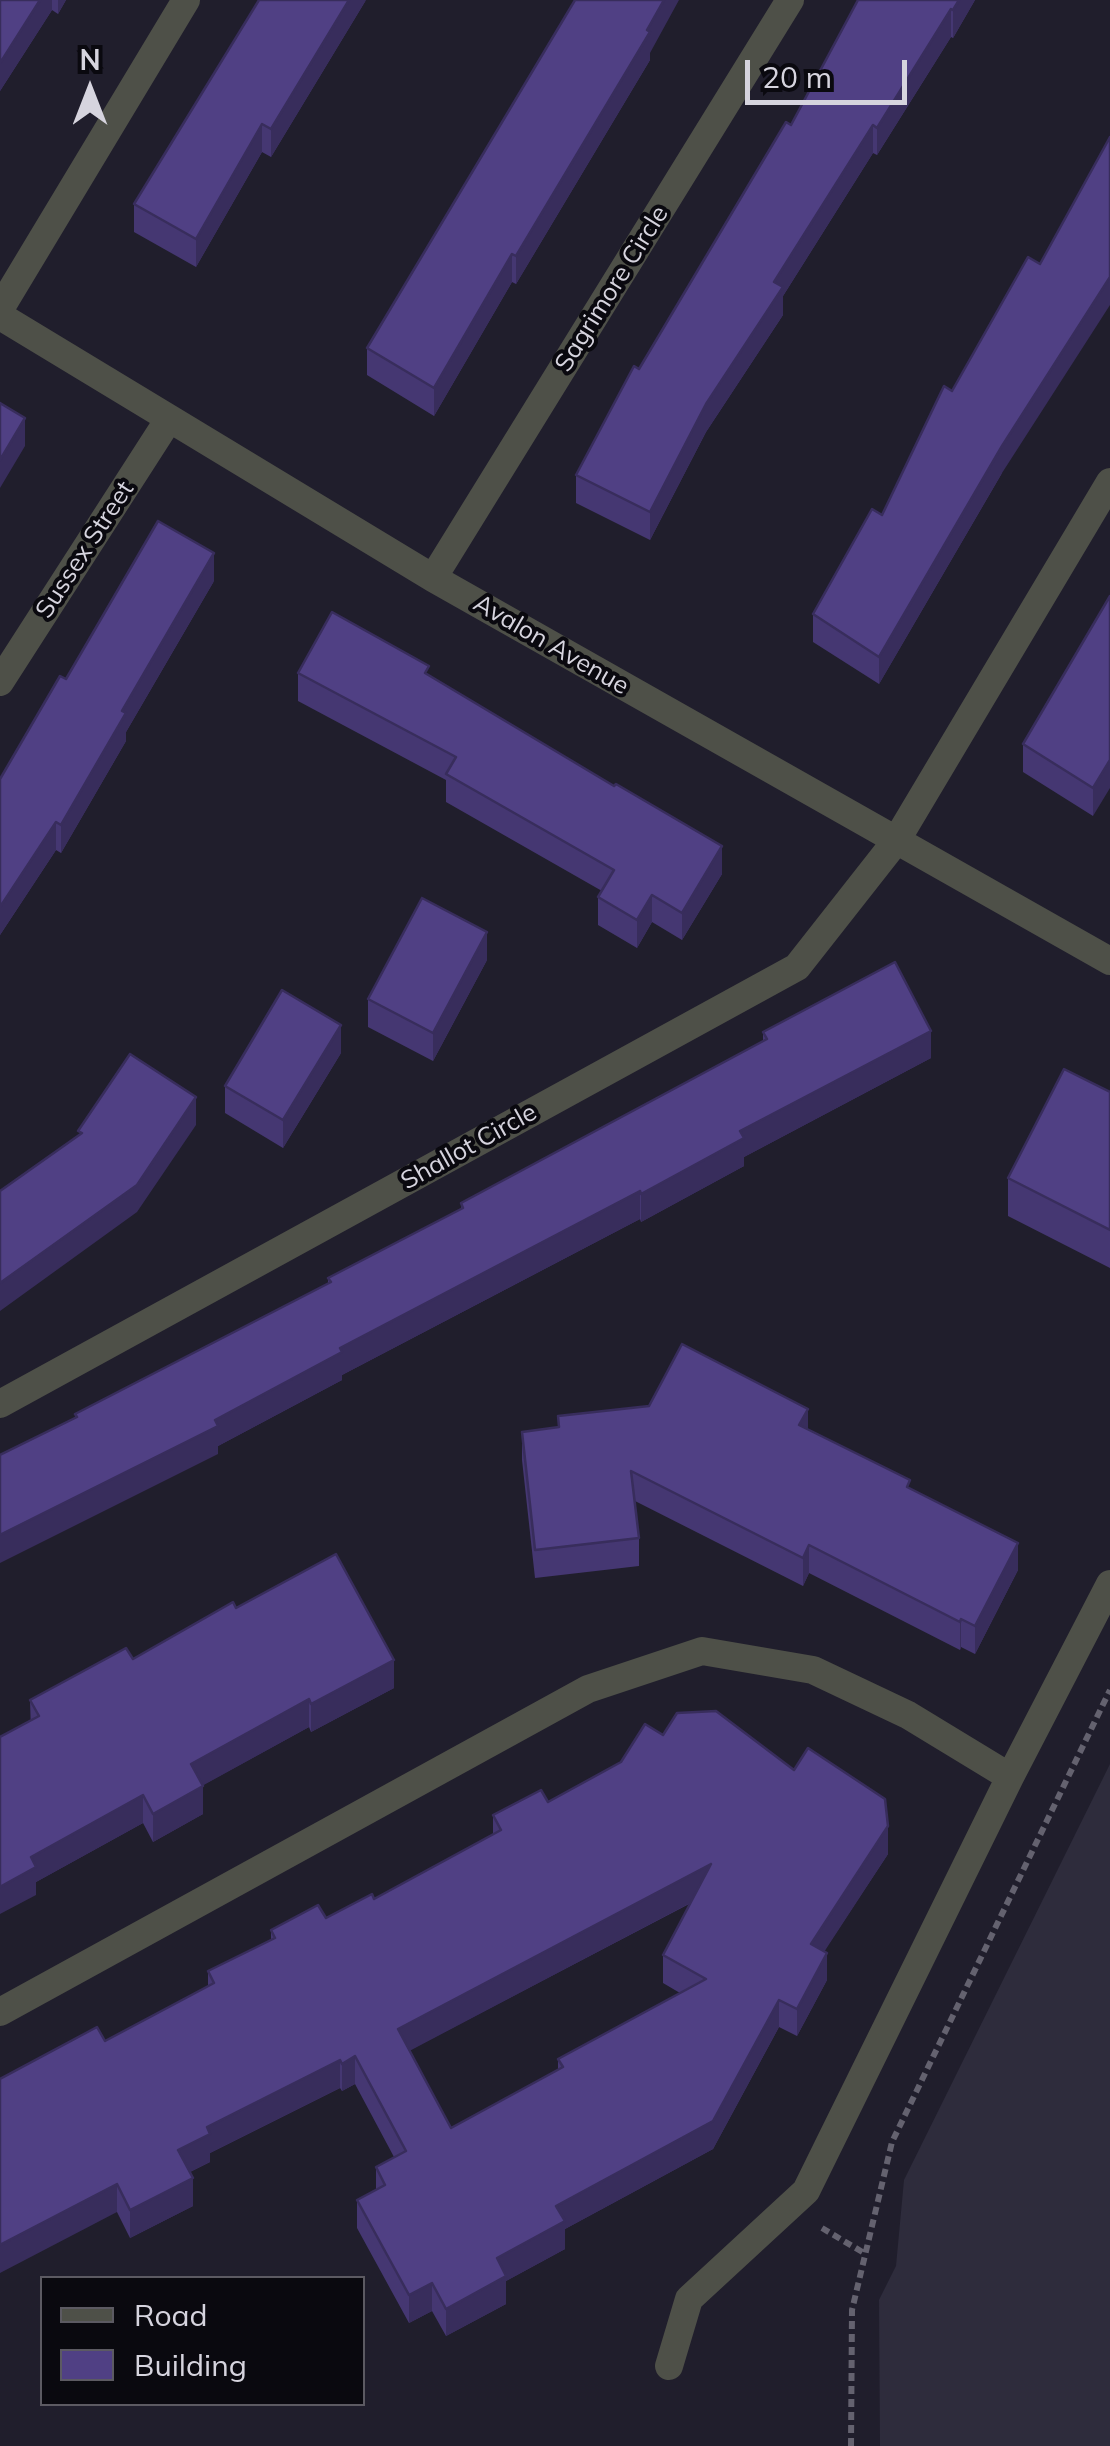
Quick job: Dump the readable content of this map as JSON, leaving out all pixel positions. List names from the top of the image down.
{
  "streets": {
    "street": [
      "Sagrimore Circle",
      "Sussex Street",
      "Avalon Avenue",
      "Shallot Circle"
    ]
  },
  "crossings": [
    ["Sagrimore Circle", "Avalon Avenue"],
    ["Sussex Street", "Avalon Avenue"],
    ["Avalon Avenue", "Shallot Circle"]
  ],
  "legend": ["Road", "Building"],
  "scale_bar": "20 m",
  "north": "top"
}
